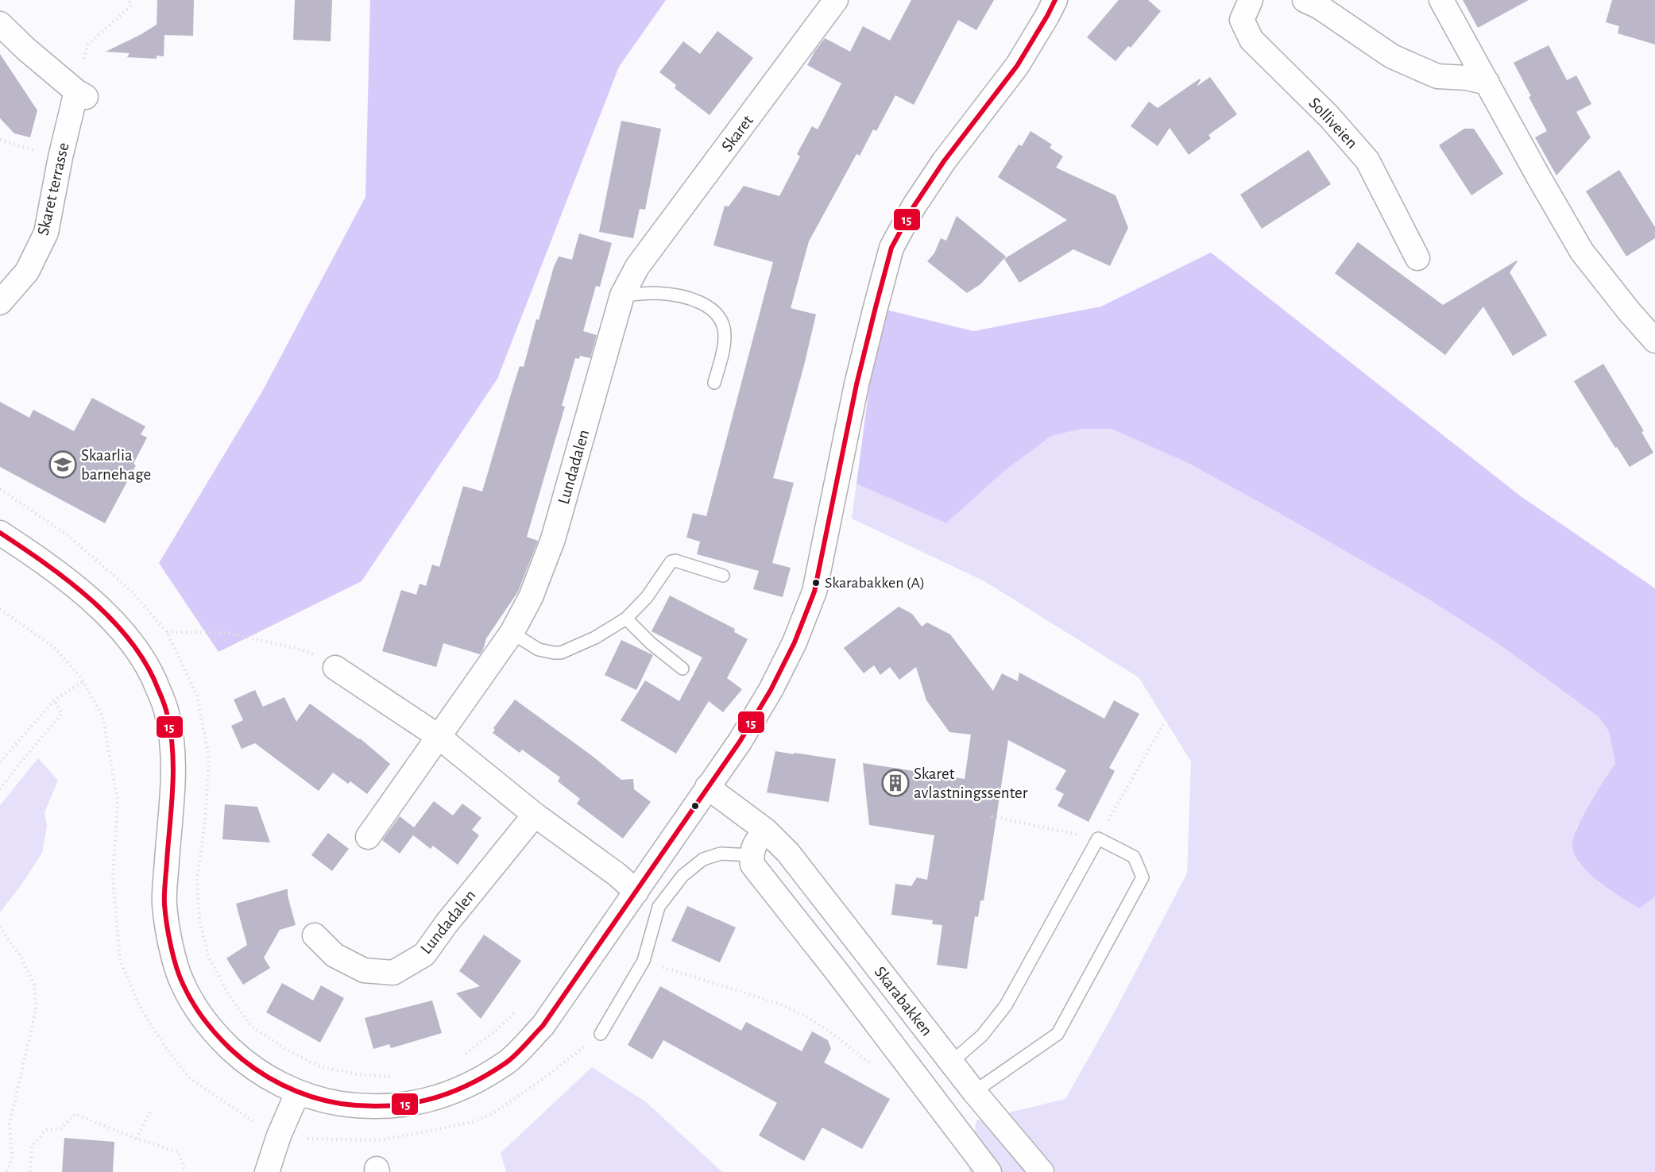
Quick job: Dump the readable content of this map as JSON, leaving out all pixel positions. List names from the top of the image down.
{
  "streets": {
    "street": [
      "Solliveien",
      "Skaret",
      "Skaret terrasse",
      "Lundadalen",
      "Skarabakken"
    ]
  },
  "crossings": [
    ["Skaret", "Lundadalen"]
  ],
  "places": {
    "school or university": ["Skaarlia barnehage"],
    "other": ["Skarabakken (A)"],
    "building": ["Skaret avlastningssenter"]
  },
  "lines": ["transit line 15"]
}
